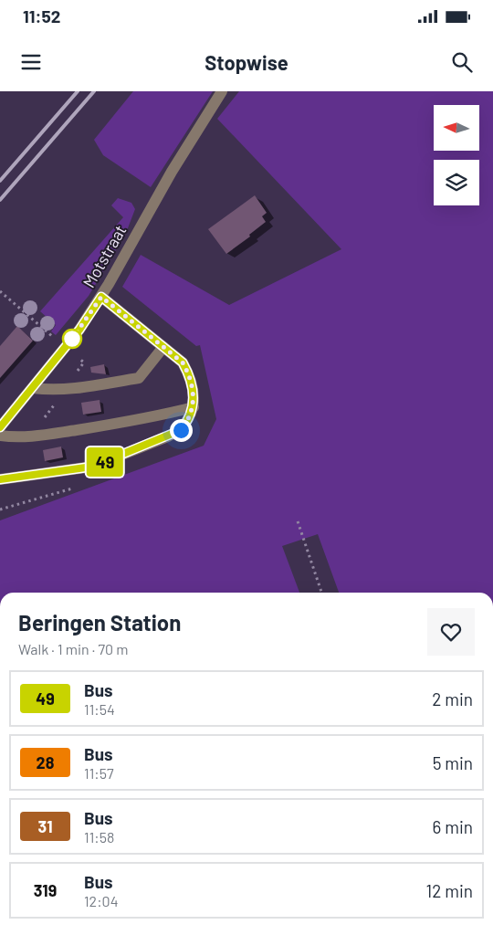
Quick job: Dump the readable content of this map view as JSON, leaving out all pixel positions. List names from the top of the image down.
{
  "streets": {
    "street": ["Motstraat"]
  },
  "lines": ["bus line 49"],
  "north": "left",
  "page": {
    "status": "11:52",
    "header": "Stopwise",
    "on_map": "49",
    "heading": ["Beringen Station", "Walk · 1 min · 70 m"],
    "list": [
      {
        "mark": "49",
        "name": "Bus",
        "note": "11:54",
        "value": "2 min"
      },
      {
        "mark": "28",
        "name": "Bus",
        "note": "11:57",
        "value": "5 min"
      },
      {
        "mark": "31",
        "name": "Bus",
        "note": "11:58",
        "value": "6 min"
      },
      {
        "mark": "319",
        "name": "Bus",
        "note": "12:04",
        "value": "12 min"
      }
    ]
  }
}
